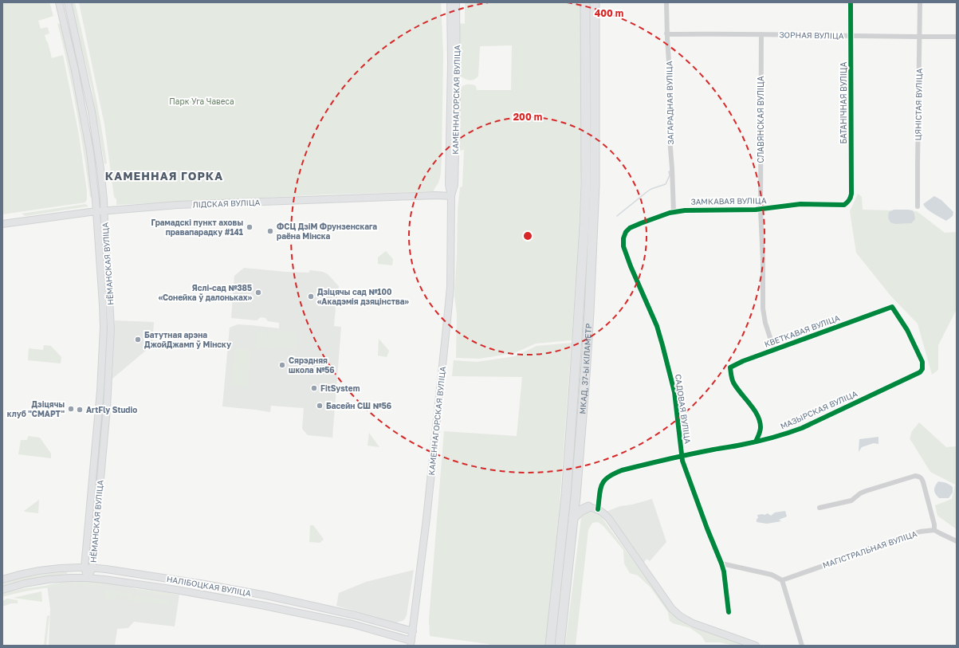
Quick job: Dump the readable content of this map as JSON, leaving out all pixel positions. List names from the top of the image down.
{
  "streets": {
    "highway": ["МКАД, 37-Ы КІЛАМЕТР"],
    "main road": [
      "КАМЕННАГОРСКАЯ ВУЛІЦА",
      "ЛІДСКАЯ ВУЛІЦА",
      "НЁМАНСКАЯ ВУЛІЦА",
      "НАЛІБОЦКАЯ ВУЛІЦА"
    ],
    "street": [
      "ЗОРНАЯ ВУЛІЦА",
      "ЗАГАРАДНАЯ ВУЛІЦА",
      "БАТАНІЧНАЯ ВУЛІЦА",
      "ЦЯНІСТАЯ ВУЛІЦА",
      "СЛАВЯНСКАЯ ВУЛІЦА",
      "ЗАМКАВАЯ ВУЛІЦА",
      "КВЕТКАВАЯ ВУЛІЦА",
      "САДОВАЯ ВУЛІЦА",
      "МАЗЫРСКАЯ ВУЛІЦА",
      "МАГІСТРАЛЬНАЯ ВУЛІЦА"
    ]
  },
  "crossings": [
    ["ЗОРНАЯ ВУЛІЦА", "ЗАГАРАДНАЯ ВУЛІЦА"],
    ["ЗОРНАЯ ВУЛІЦА", "БАТАНІЧНАЯ ВУЛІЦА"],
    ["ЗОРНАЯ ВУЛІЦА", "ЦЯНІСТАЯ ВУЛІЦА"],
    ["ЗОРНАЯ ВУЛІЦА", "СЛАВЯНСКАЯ ВУЛІЦА"],
    ["КАМЕННАГОРСКАЯ ВУЛІЦА", "ЛІДСКАЯ ВУЛІЦА"],
    ["КАМЕННАГОРСКАЯ ВУЛІЦА", "НАЛІБОЦКАЯ ВУЛІЦА"],
    ["ЗАГАРАДНАЯ ВУЛІЦА", "ЗАМКАВАЯ ВУЛІЦА"],
    ["БАТАНІЧНАЯ ВУЛІЦА", "ЗАМКАВАЯ ВУЛІЦА"],
    ["СЛАВЯНСКАЯ ВУЛІЦА", "ЗАМКАВАЯ ВУЛІЦА"],
    ["СЛАВЯНСКАЯ ВУЛІЦА", "КВЕТКАВАЯ ВУЛІЦА"],
    ["ЗАМКАВАЯ ВУЛІЦА", "САДОВАЯ ВУЛІЦА"],
    ["ЛІДСКАЯ ВУЛІЦА", "НЁМАНСКАЯ ВУЛІЦА"],
    ["НЁМАНСКАЯ ВУЛІЦА", "НАЛІБОЦКАЯ ВУЛІЦА"],
    ["КВЕТКАВАЯ ВУЛІЦА", "МАЗЫРСКАЯ ВУЛІЦА"],
    ["САДОВАЯ ВУЛІЦА", "МАЗЫРСКАЯ ВУЛІЦА"]
  ],
  "districts": ["КАМЕННАЯ ГОРКА"],
  "parks": ["Парк Уга Чавеса"],
  "places": [
    "Грамадскі пункт аховы правапарадку #141",
    "ФСЦ ДзіМ Фрунзенскага раёна Мінска",
    "Яслі-сад №385 «Сонейка ў далоньках»",
    "Дзіцячы сад №100 «Акадэмія дзяцінства»",
    "Батутная арэна ДжойДжамп ў Мінску",
    "Сярэдняя школа №56",
    "FitSystem",
    "Басейн СШ №56",
    "Дзіцячы клуб \"СМАРТ\"",
    "ArtFly Studio"
  ],
  "rings": ["400 m", "200 m"]
}
